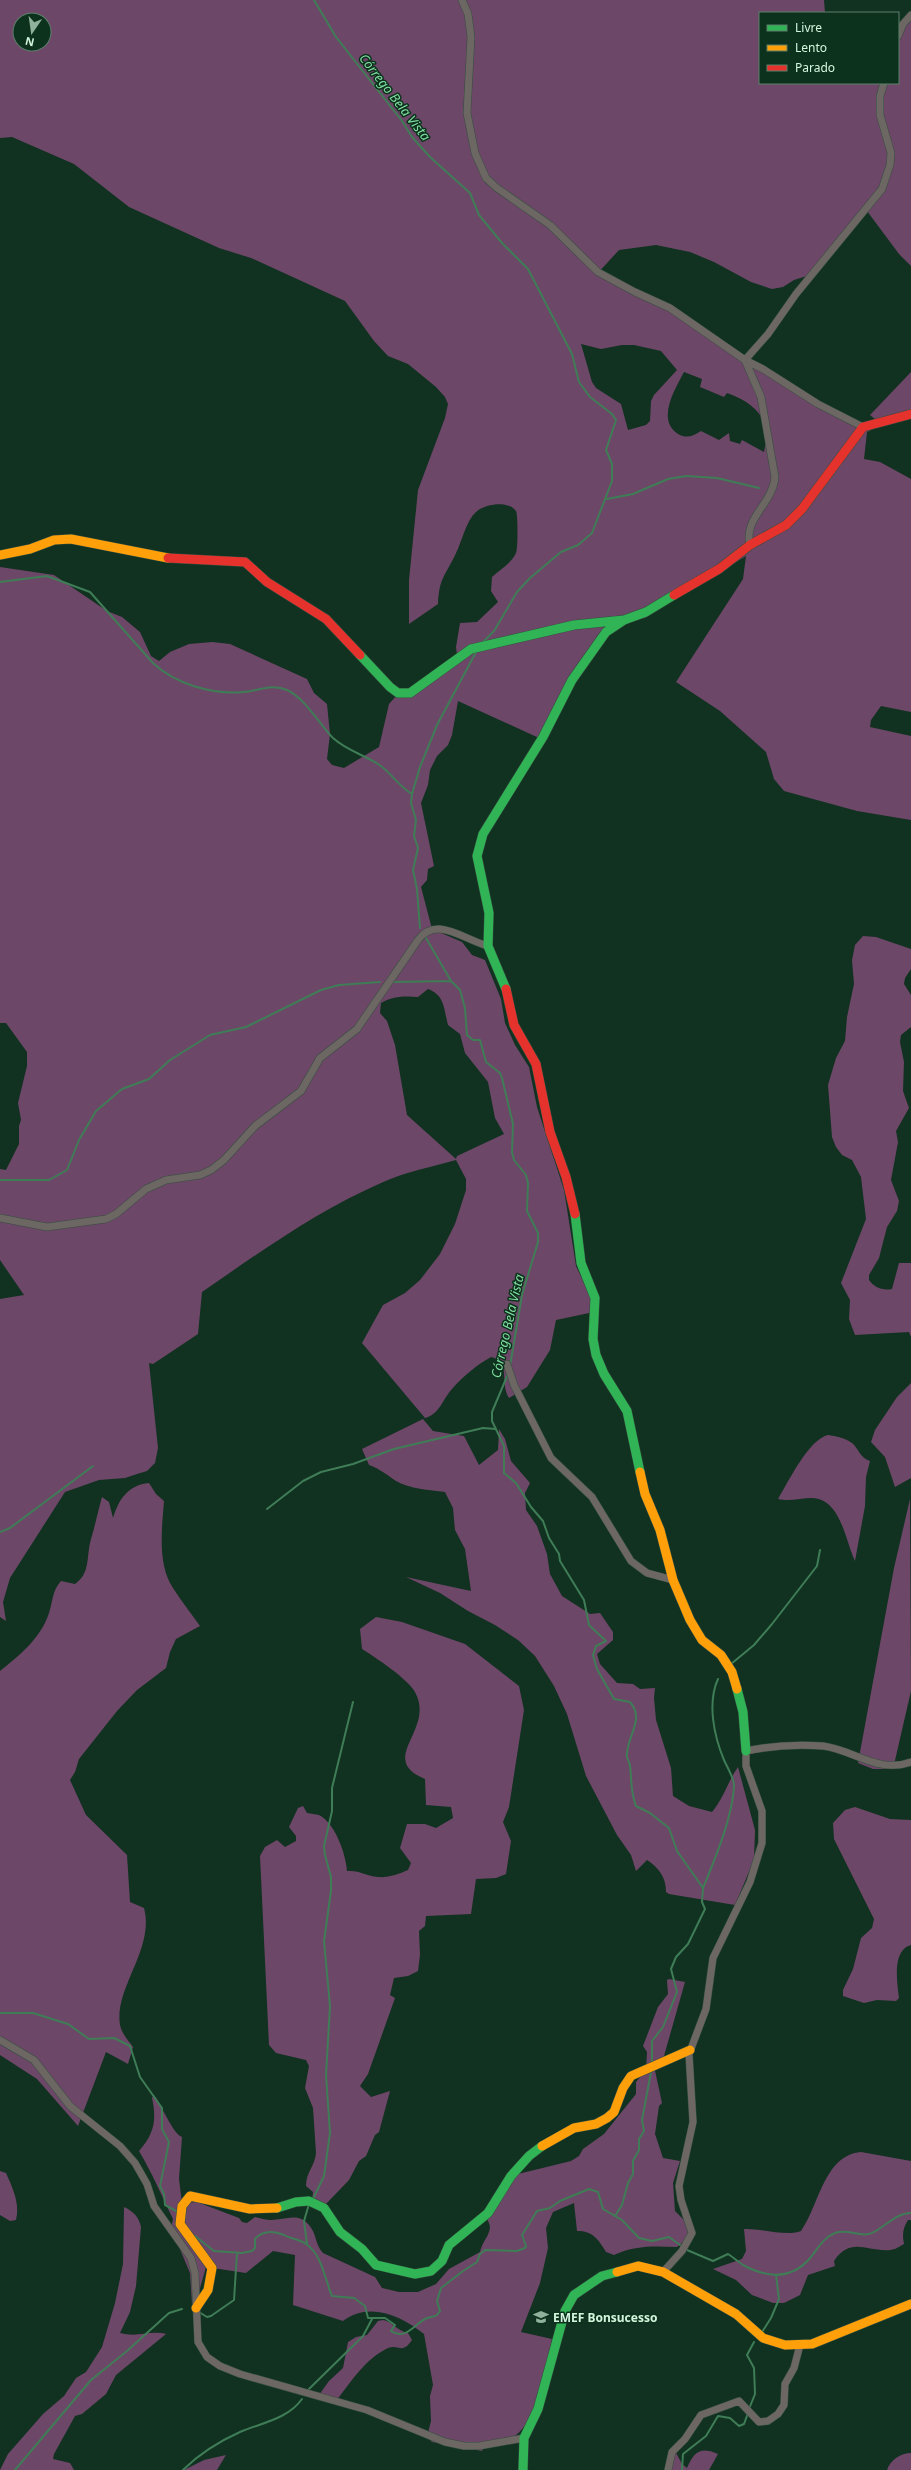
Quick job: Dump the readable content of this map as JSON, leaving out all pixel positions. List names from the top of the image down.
{
  "water": ["Córrego Bela Vista"],
  "places": {
    "school or university": ["EMEF Bonsucesso"]
  },
  "legend": ["Livre", "Lento", "Parado"],
  "north": "bottom"
}
